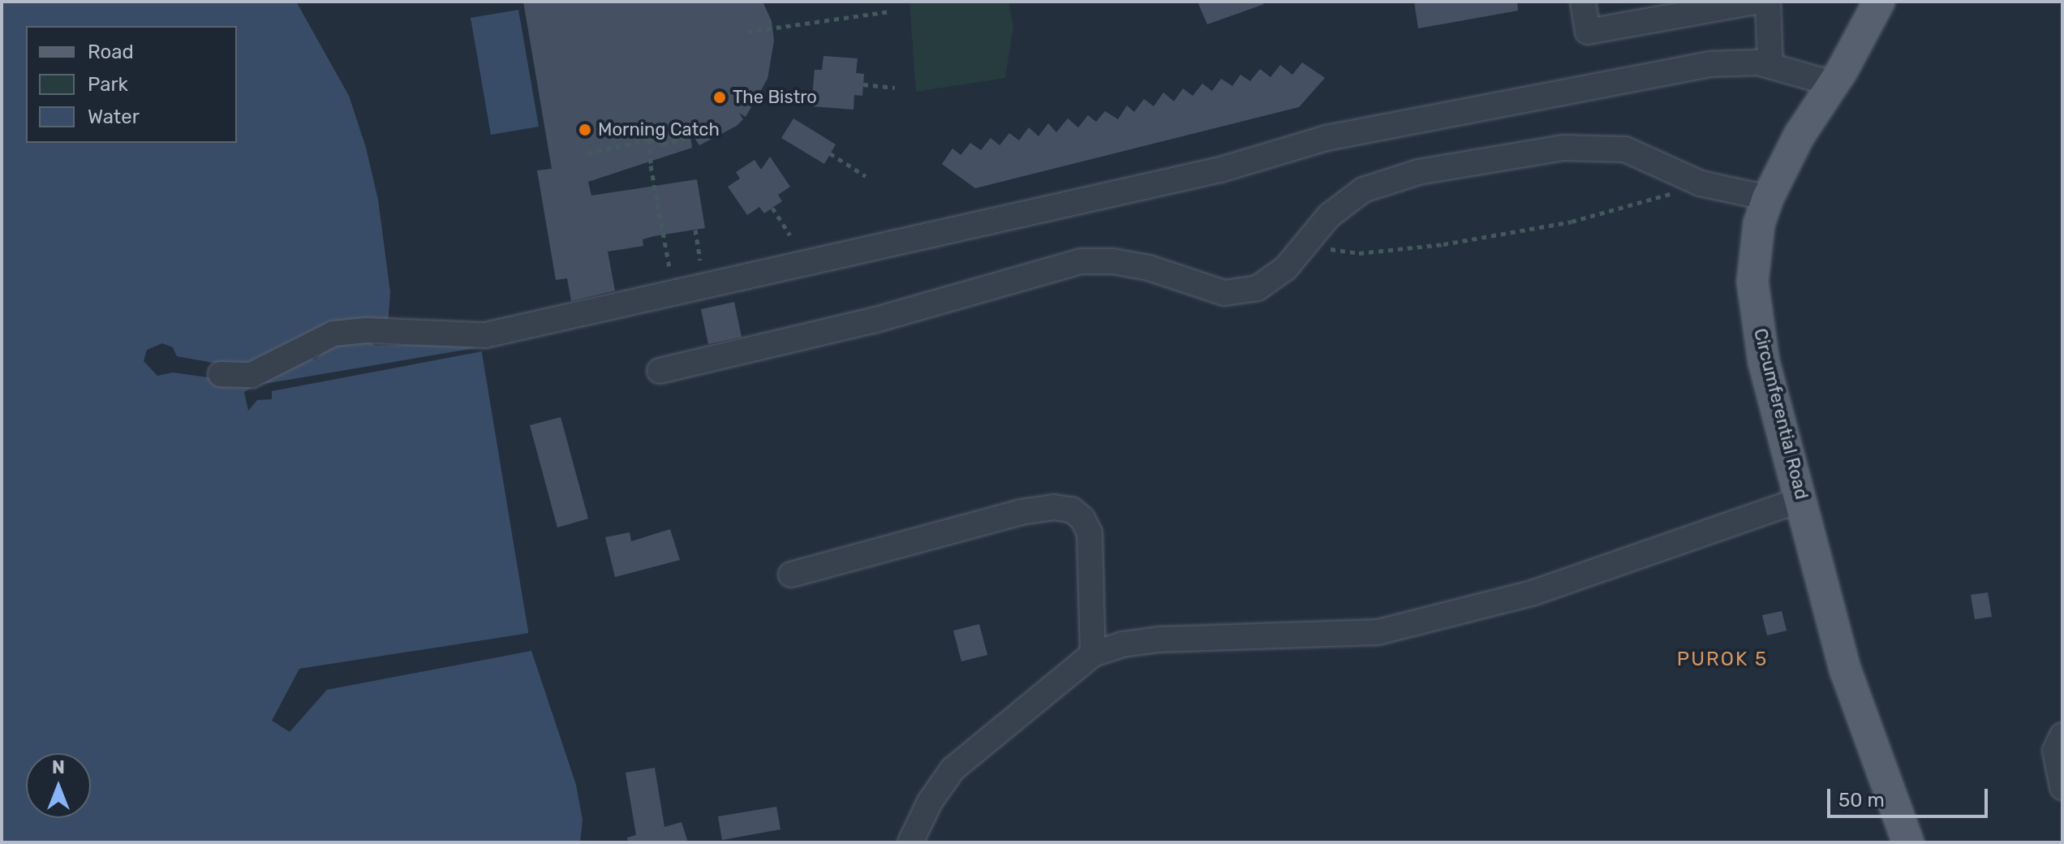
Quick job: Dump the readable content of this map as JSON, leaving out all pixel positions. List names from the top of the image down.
{
  "streets": {
    "main road": ["Circumferential Road"]
  },
  "districts": ["PUROK 5"],
  "places": ["The Bistro", "Morning Catch"],
  "legend": ["Road", "Park", "Water"],
  "scale_bar": "50 m",
  "north": "top"
}
